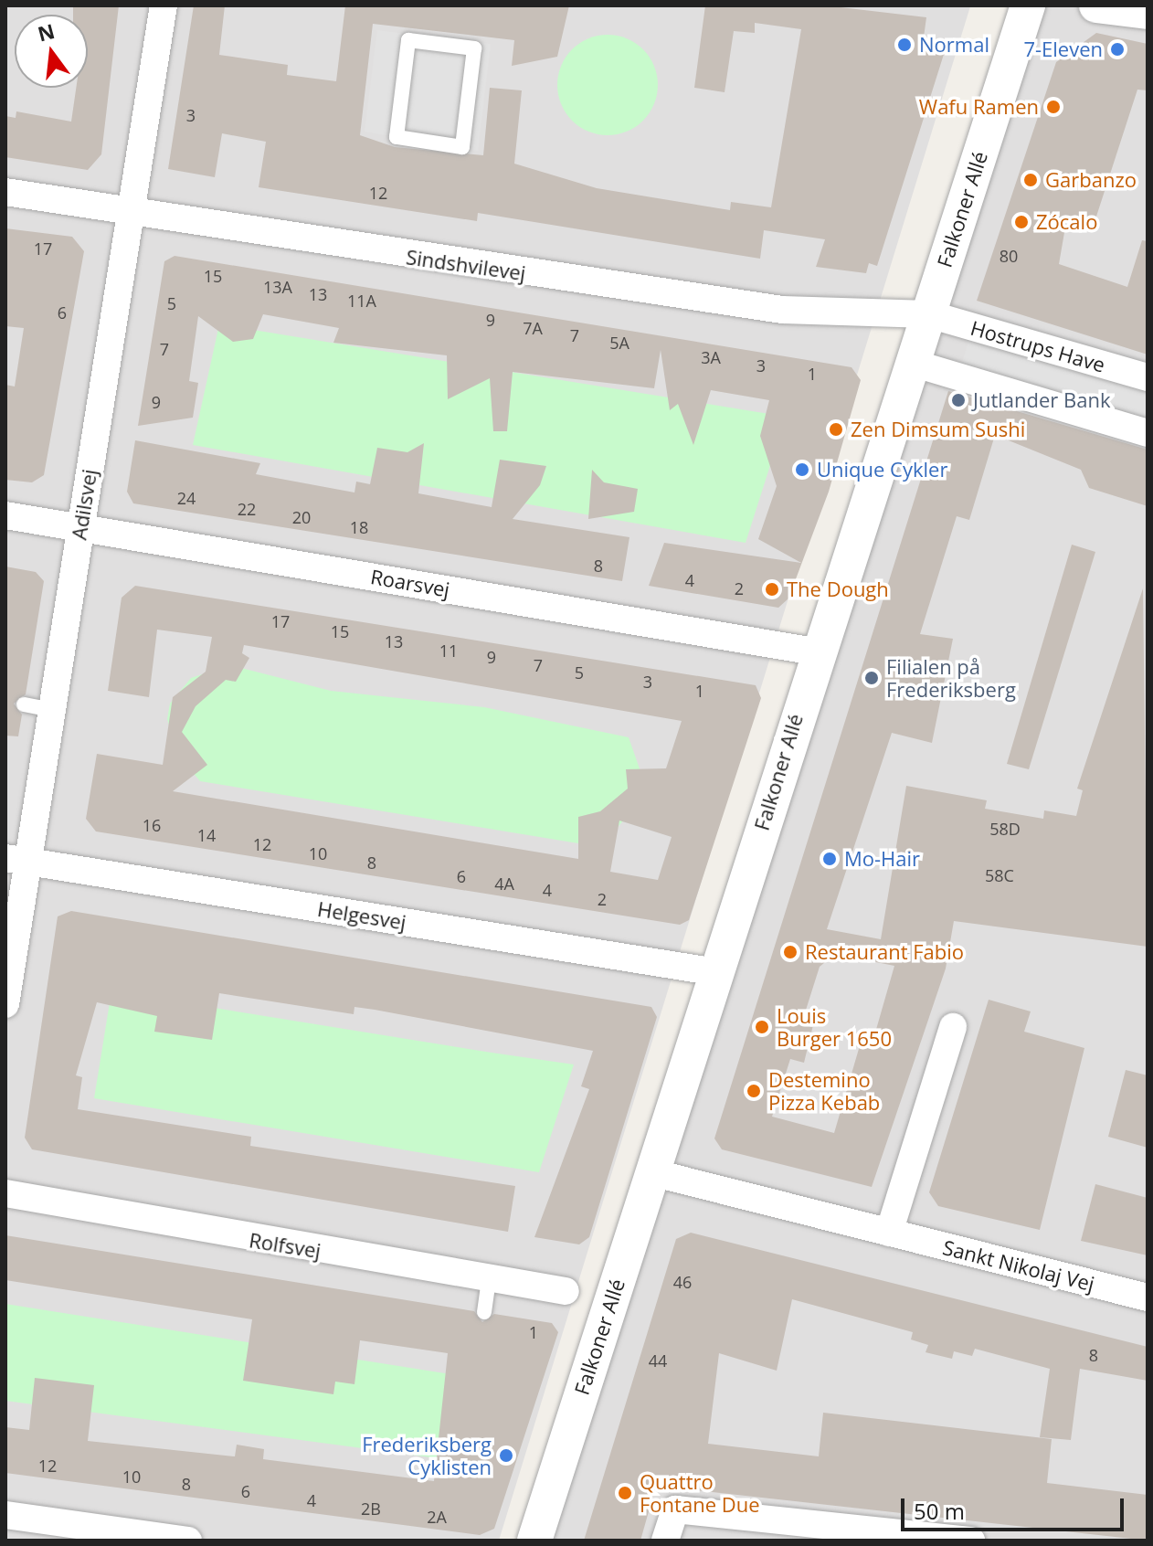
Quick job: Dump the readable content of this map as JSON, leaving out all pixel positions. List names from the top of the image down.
{
  "streets": {
    "street": [
      "Falkoner Allé",
      "Sindshvilevej",
      "Hostrups Have",
      "Adilsvej",
      "Roarsvej",
      "Helgesvej",
      "Rolfsvej",
      "Sankt Nikolaj Vej"
    ]
  },
  "crossings": [
    ["Falkoner Allé", "Sindshvilevej"],
    ["Falkoner Allé", "Hostrups Have"],
    ["Falkoner Allé", "Roarsvej"],
    ["Falkoner Allé", "Helgesvej"],
    ["Falkoner Allé", "Sankt Nikolaj Vej"],
    ["Sindshvilevej", "Hostrups Have"],
    ["Sindshvilevej", "Adilsvej"],
    ["Adilsvej", "Roarsvej"],
    ["Adilsvej", "Helgesvej"]
  ],
  "places": [
    "Normal",
    "7-Eleven",
    "Wafu Ramen",
    "Garbanzo",
    "Zócalo",
    "Jutlander Bank",
    "Zen Dimsum Sushi",
    "Unique Cykler",
    "The Dough",
    "Filialen på Frederiksberg",
    "Mo-Hair",
    "Restaurant Fabio",
    "Louis Burger 1650",
    "Destemino Pizza Kebab",
    "Frederiksberg Cyklisten",
    "Quattro Fontane Due"
  ],
  "house_numbers": [
    "3",
    "12",
    "17",
    "80",
    "15",
    "13A",
    "13",
    "11A",
    "5",
    "6",
    "9",
    "7A",
    "7",
    "5A",
    "7",
    "3A",
    "3",
    "1",
    "9",
    "24",
    "22",
    "20",
    "18",
    "8",
    "4",
    "2",
    "17",
    "15",
    "13",
    "11",
    "9",
    "7",
    "5",
    "3",
    "1",
    "16",
    "58D",
    "14",
    "12",
    "10",
    "8",
    "58C",
    "6",
    "4A",
    "4",
    "2",
    "46",
    "1",
    "8",
    "44",
    "12",
    "10",
    "8",
    "6",
    "4",
    "2B",
    "2A"
  ],
  "scale_bar": "50 m",
  "north": "top"
}
